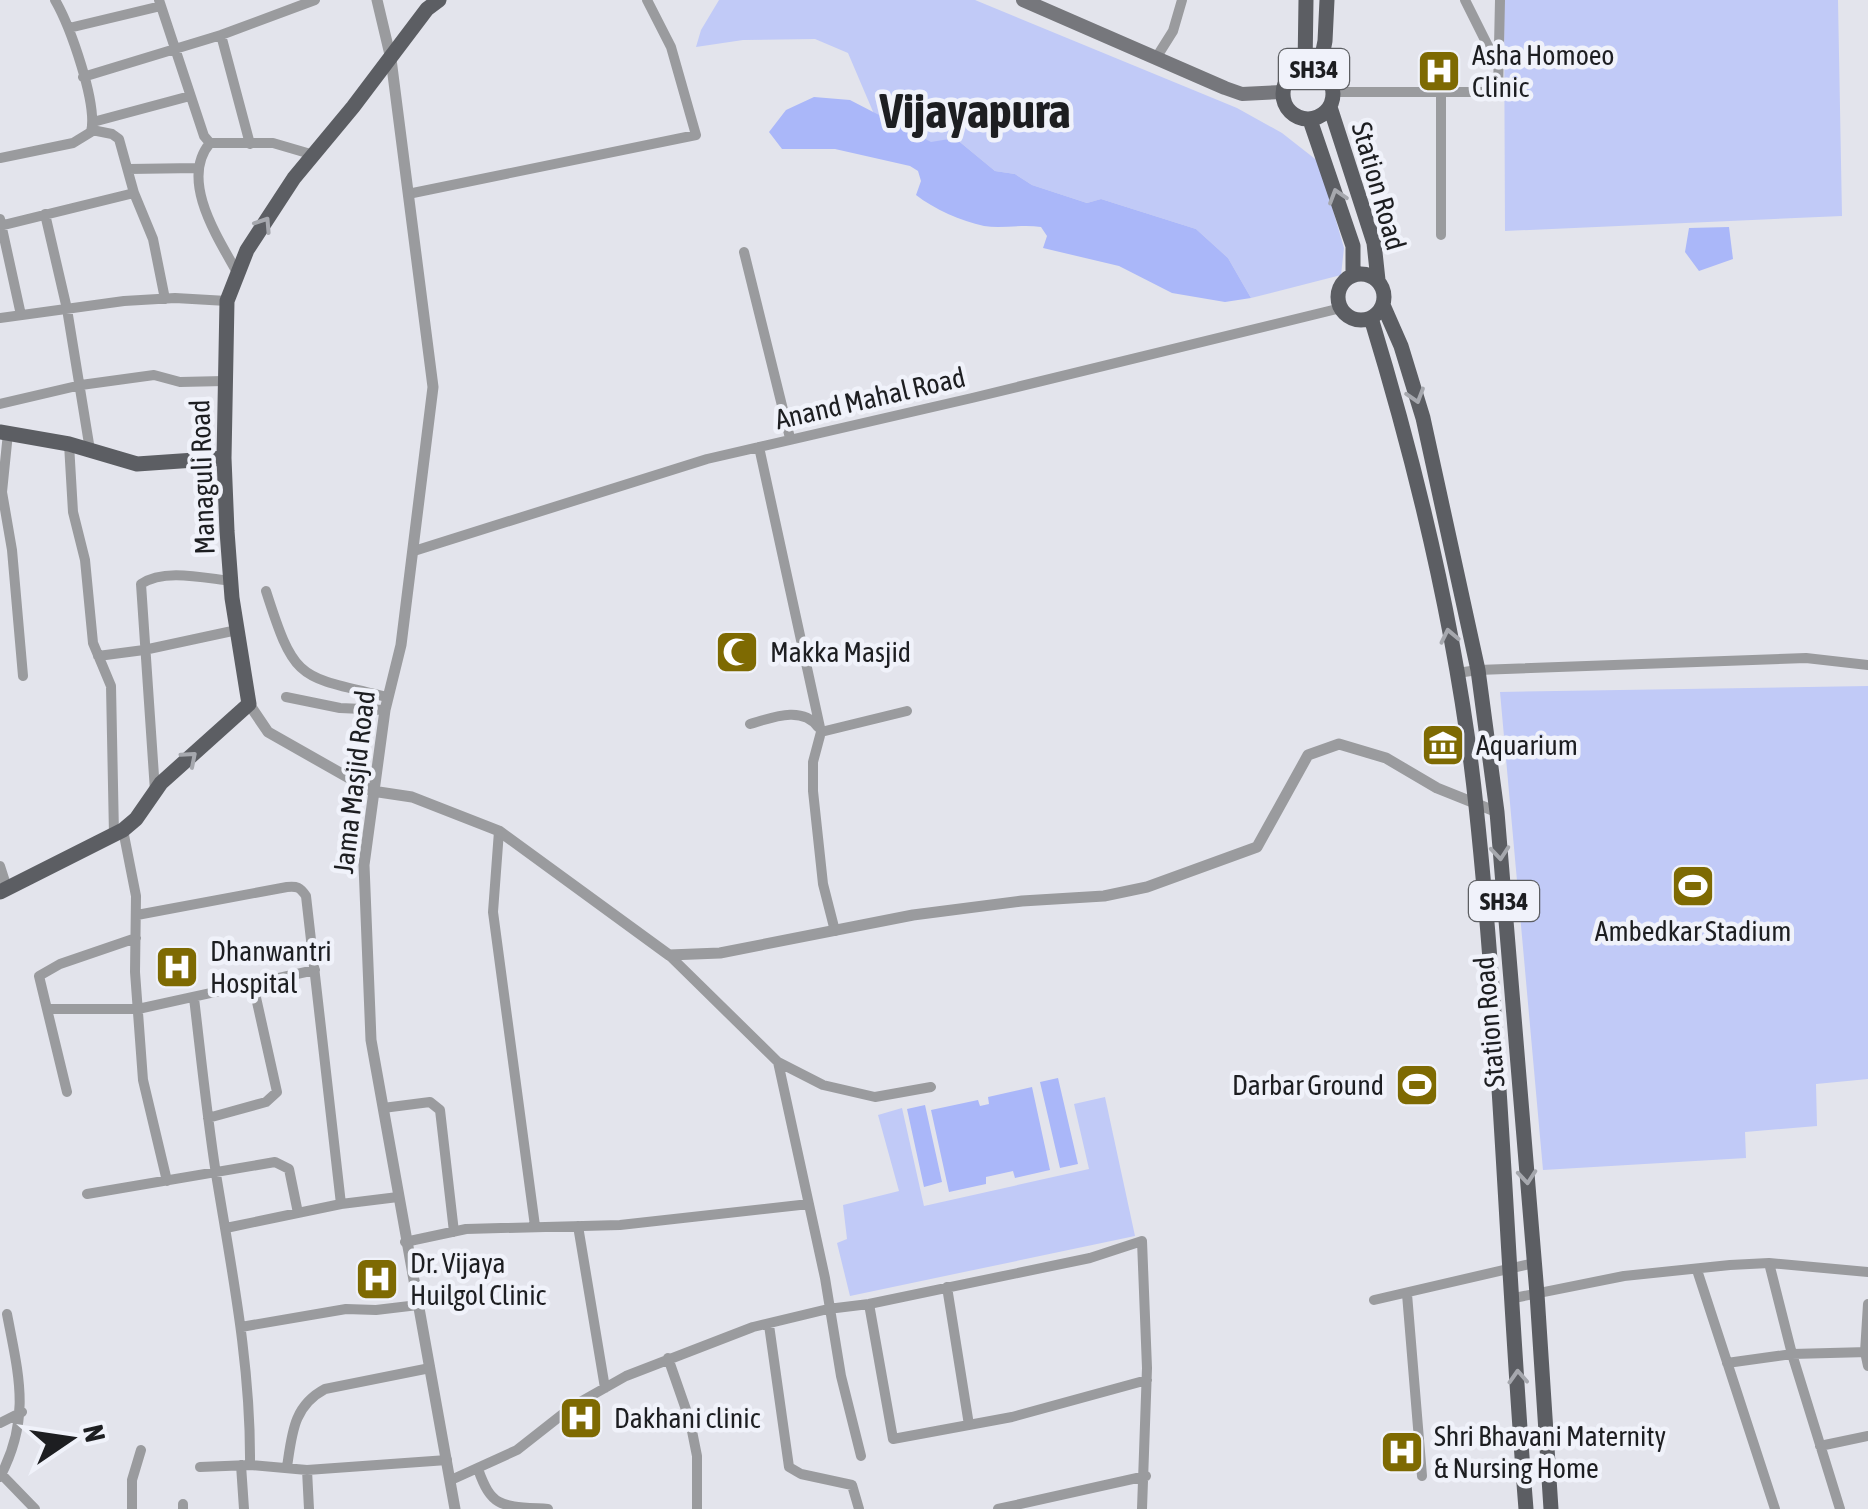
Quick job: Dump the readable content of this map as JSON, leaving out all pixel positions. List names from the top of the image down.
{
  "streets": {
    "main road": ["SH34", "Station Road", "Managuli Road"],
    "street": ["Anand Mahal Road", "Jama Masjid Road"]
  },
  "crossings": [
    ["SH34", "Station Road"],
    ["SH34", "Anand Mahal Road"],
    ["Station Road", "Anand Mahal Road"],
    ["Anand Mahal Road", "Jama Masjid Road"],
    ["Managuli Road", "Jama Masjid Road"]
  ],
  "districts": ["Vijayapura"],
  "places": {
    "hospital": [
      "Asha Homoeo Clinic",
      "Dhanwantri Hospital",
      "Dr. Vijaya Huilgol Clinic",
      "Dakhani clinic",
      "Shri Bhavani Maternity & Nursing Home"
    ],
    "mosque": ["Makka Masjid"],
    "museum": ["Aquarium"],
    "sports": ["Ambedkar Stadium", "Darbar Ground"]
  },
  "north": "right"
}
